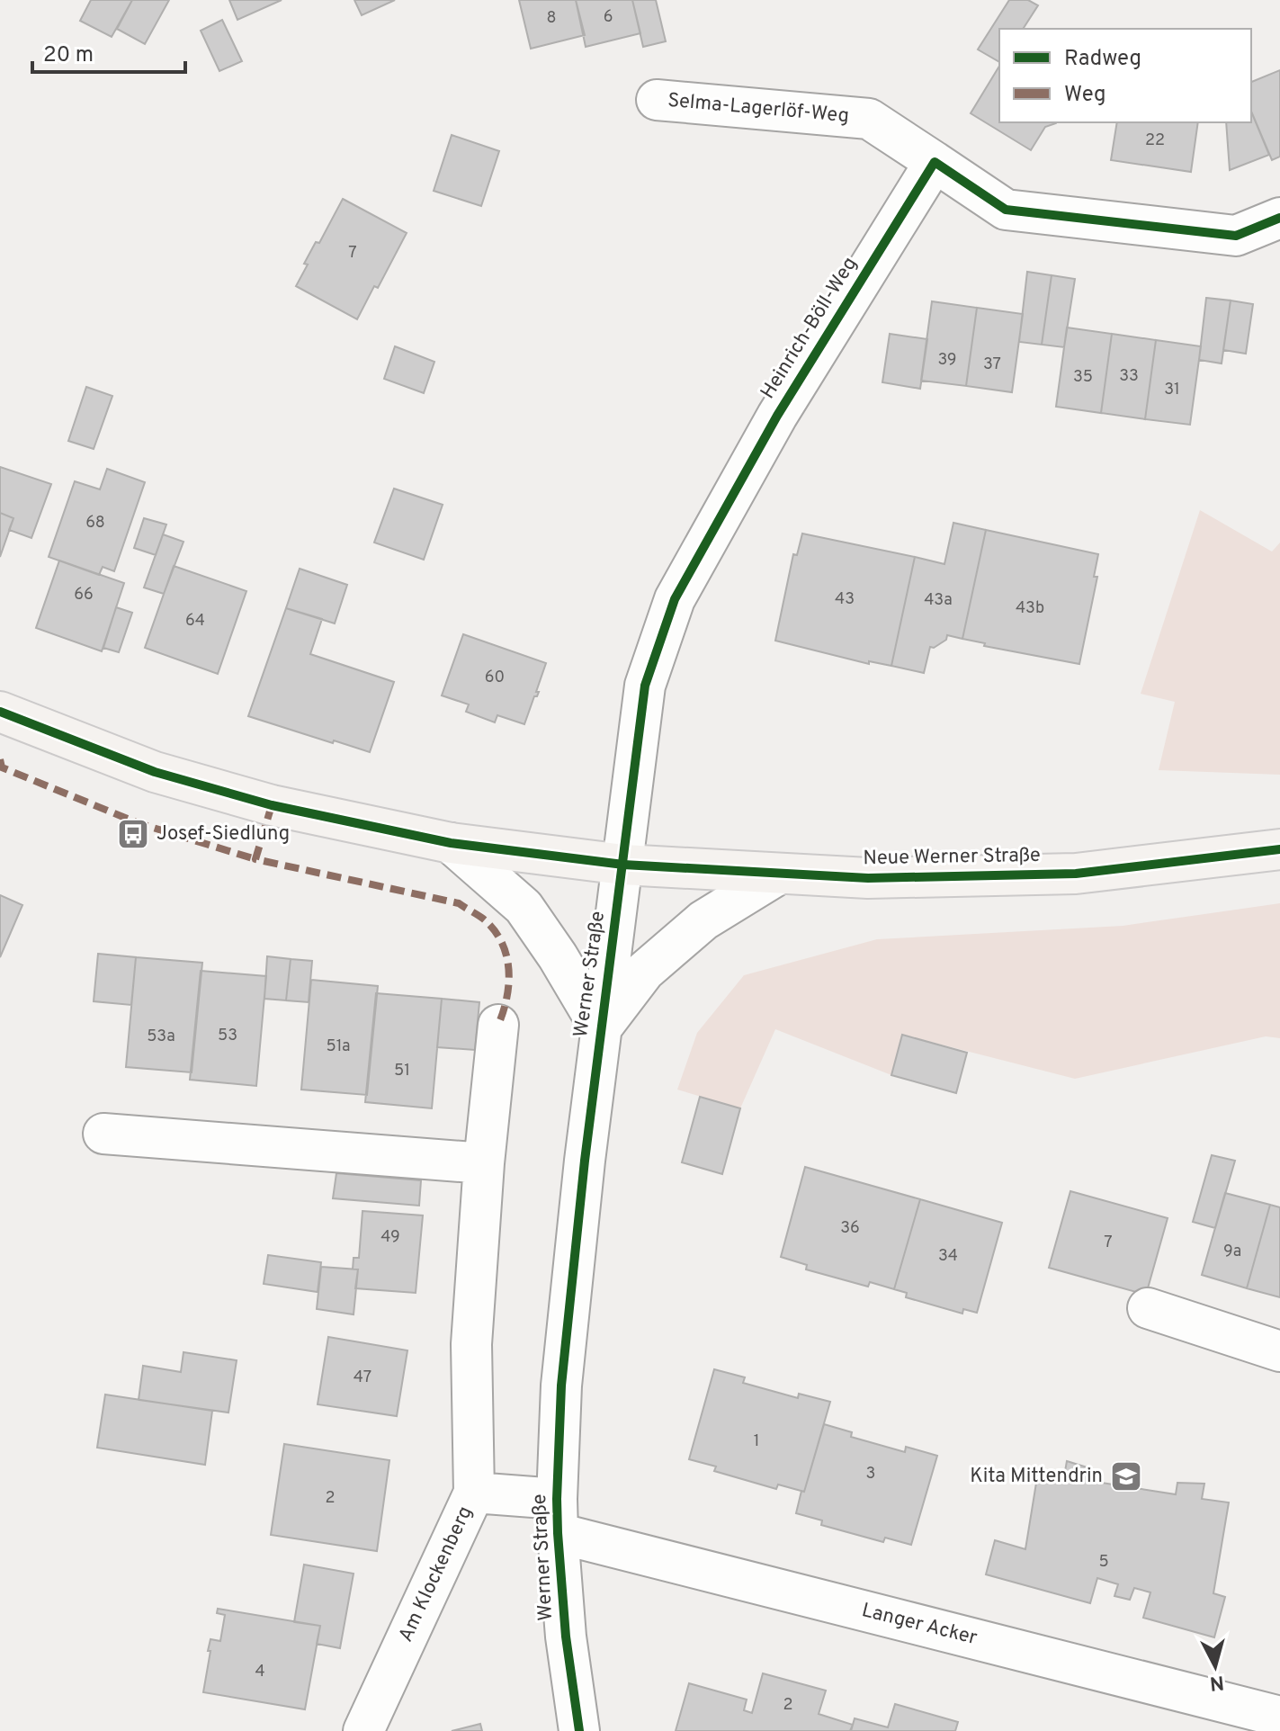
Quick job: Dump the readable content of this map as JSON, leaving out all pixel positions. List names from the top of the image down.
{
  "streets": {
    "main road": ["Neue Werner Straße"],
    "street": [
      "Selma-Lagerlöf-Weg",
      "Heinrich-Böll-Weg",
      "Werner Straße",
      "Am Klockenberg",
      "Langer Acker"
    ]
  },
  "crossings": [
    ["Selma-Lagerlöf-Weg", "Heinrich-Böll-Weg"],
    ["Heinrich-Böll-Weg", "Neue Werner Straße"],
    ["Heinrich-Böll-Weg", "Werner Straße"],
    ["Neue Werner Straße", "Werner Straße"],
    ["Werner Straße", "Am Klockenberg"],
    ["Werner Straße", "Langer Acker"],
    ["Am Klockenberg", "Langer Acker"]
  ],
  "places": {
    "bus stop": ["Josef-Siedlung"],
    "school or university": ["Kita Mittendrin"]
  },
  "house_numbers": [
    "6",
    "8",
    "22",
    "7",
    "39",
    "37",
    "33",
    "35",
    "31",
    "68",
    "66",
    "43",
    "43a",
    "43b",
    "64",
    "60",
    "53",
    "53a",
    "51a",
    "51",
    "36",
    "49",
    "7",
    "9a",
    "34",
    "47",
    "1",
    "3",
    "2",
    "5",
    "4",
    "2"
  ],
  "legend": ["Radweg", "Weg"],
  "scale_bar": "20 m",
  "north": "bottom"
}
